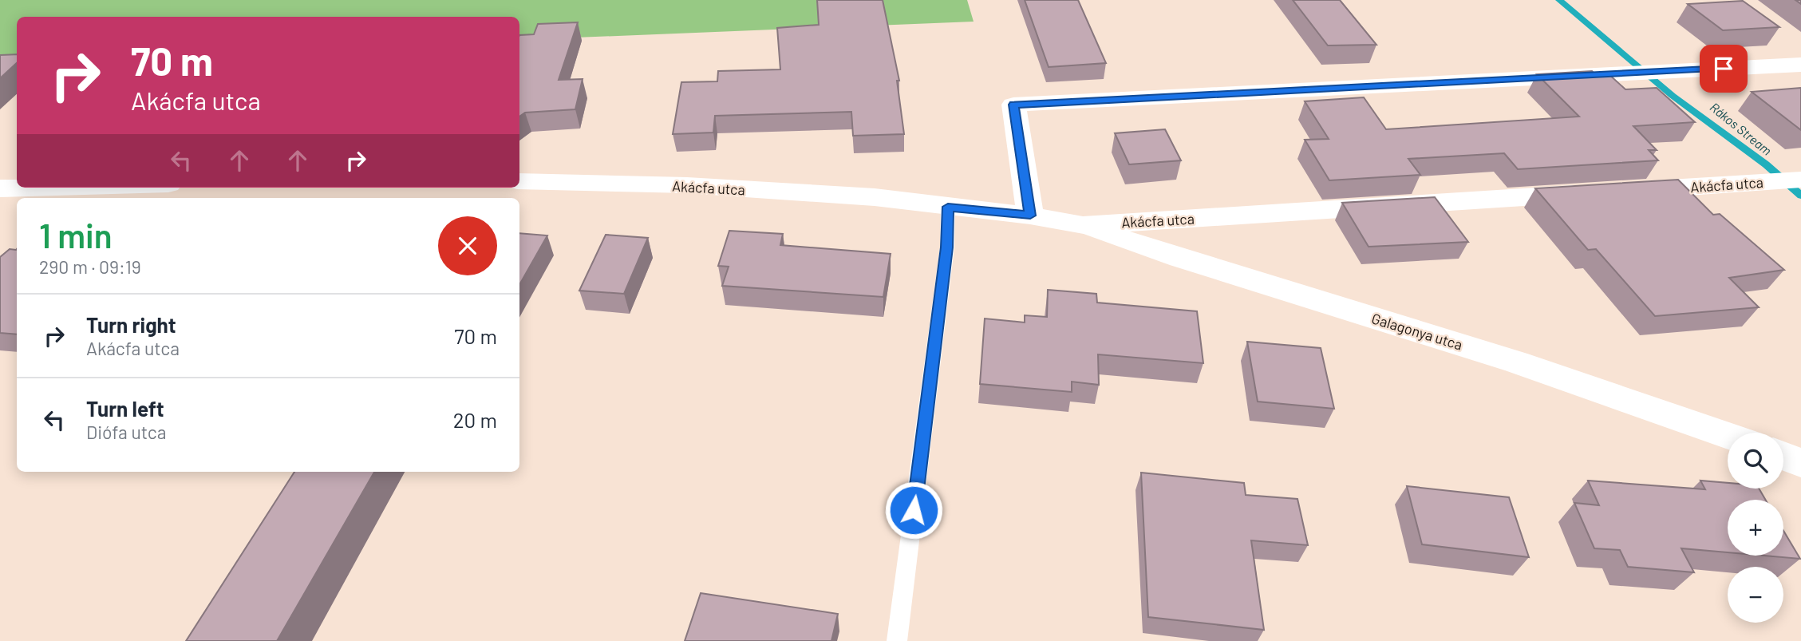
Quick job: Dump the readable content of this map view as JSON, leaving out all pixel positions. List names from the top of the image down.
{
  "streets": {
    "street": ["Akácfa utca", "Galagonya utca"]
  },
  "crossings": [
    ["Akácfa utca", "Galagonya utca"]
  ],
  "water": ["Rákos Stream"],
  "page": {
    "turn": ["70 m", "Akácfa utca"],
    "heading": ["1 min", "290 m · 09:19"],
    "list": [
      {
        "name": "Turn right",
        "note": "Akácfa utca",
        "value": "70 m"
      },
      {
        "name": "Turn left",
        "note": "Diófa utca",
        "value": "20 m"
      }
    ],
    "map_buttons": ["+", "−"]
  }
}
